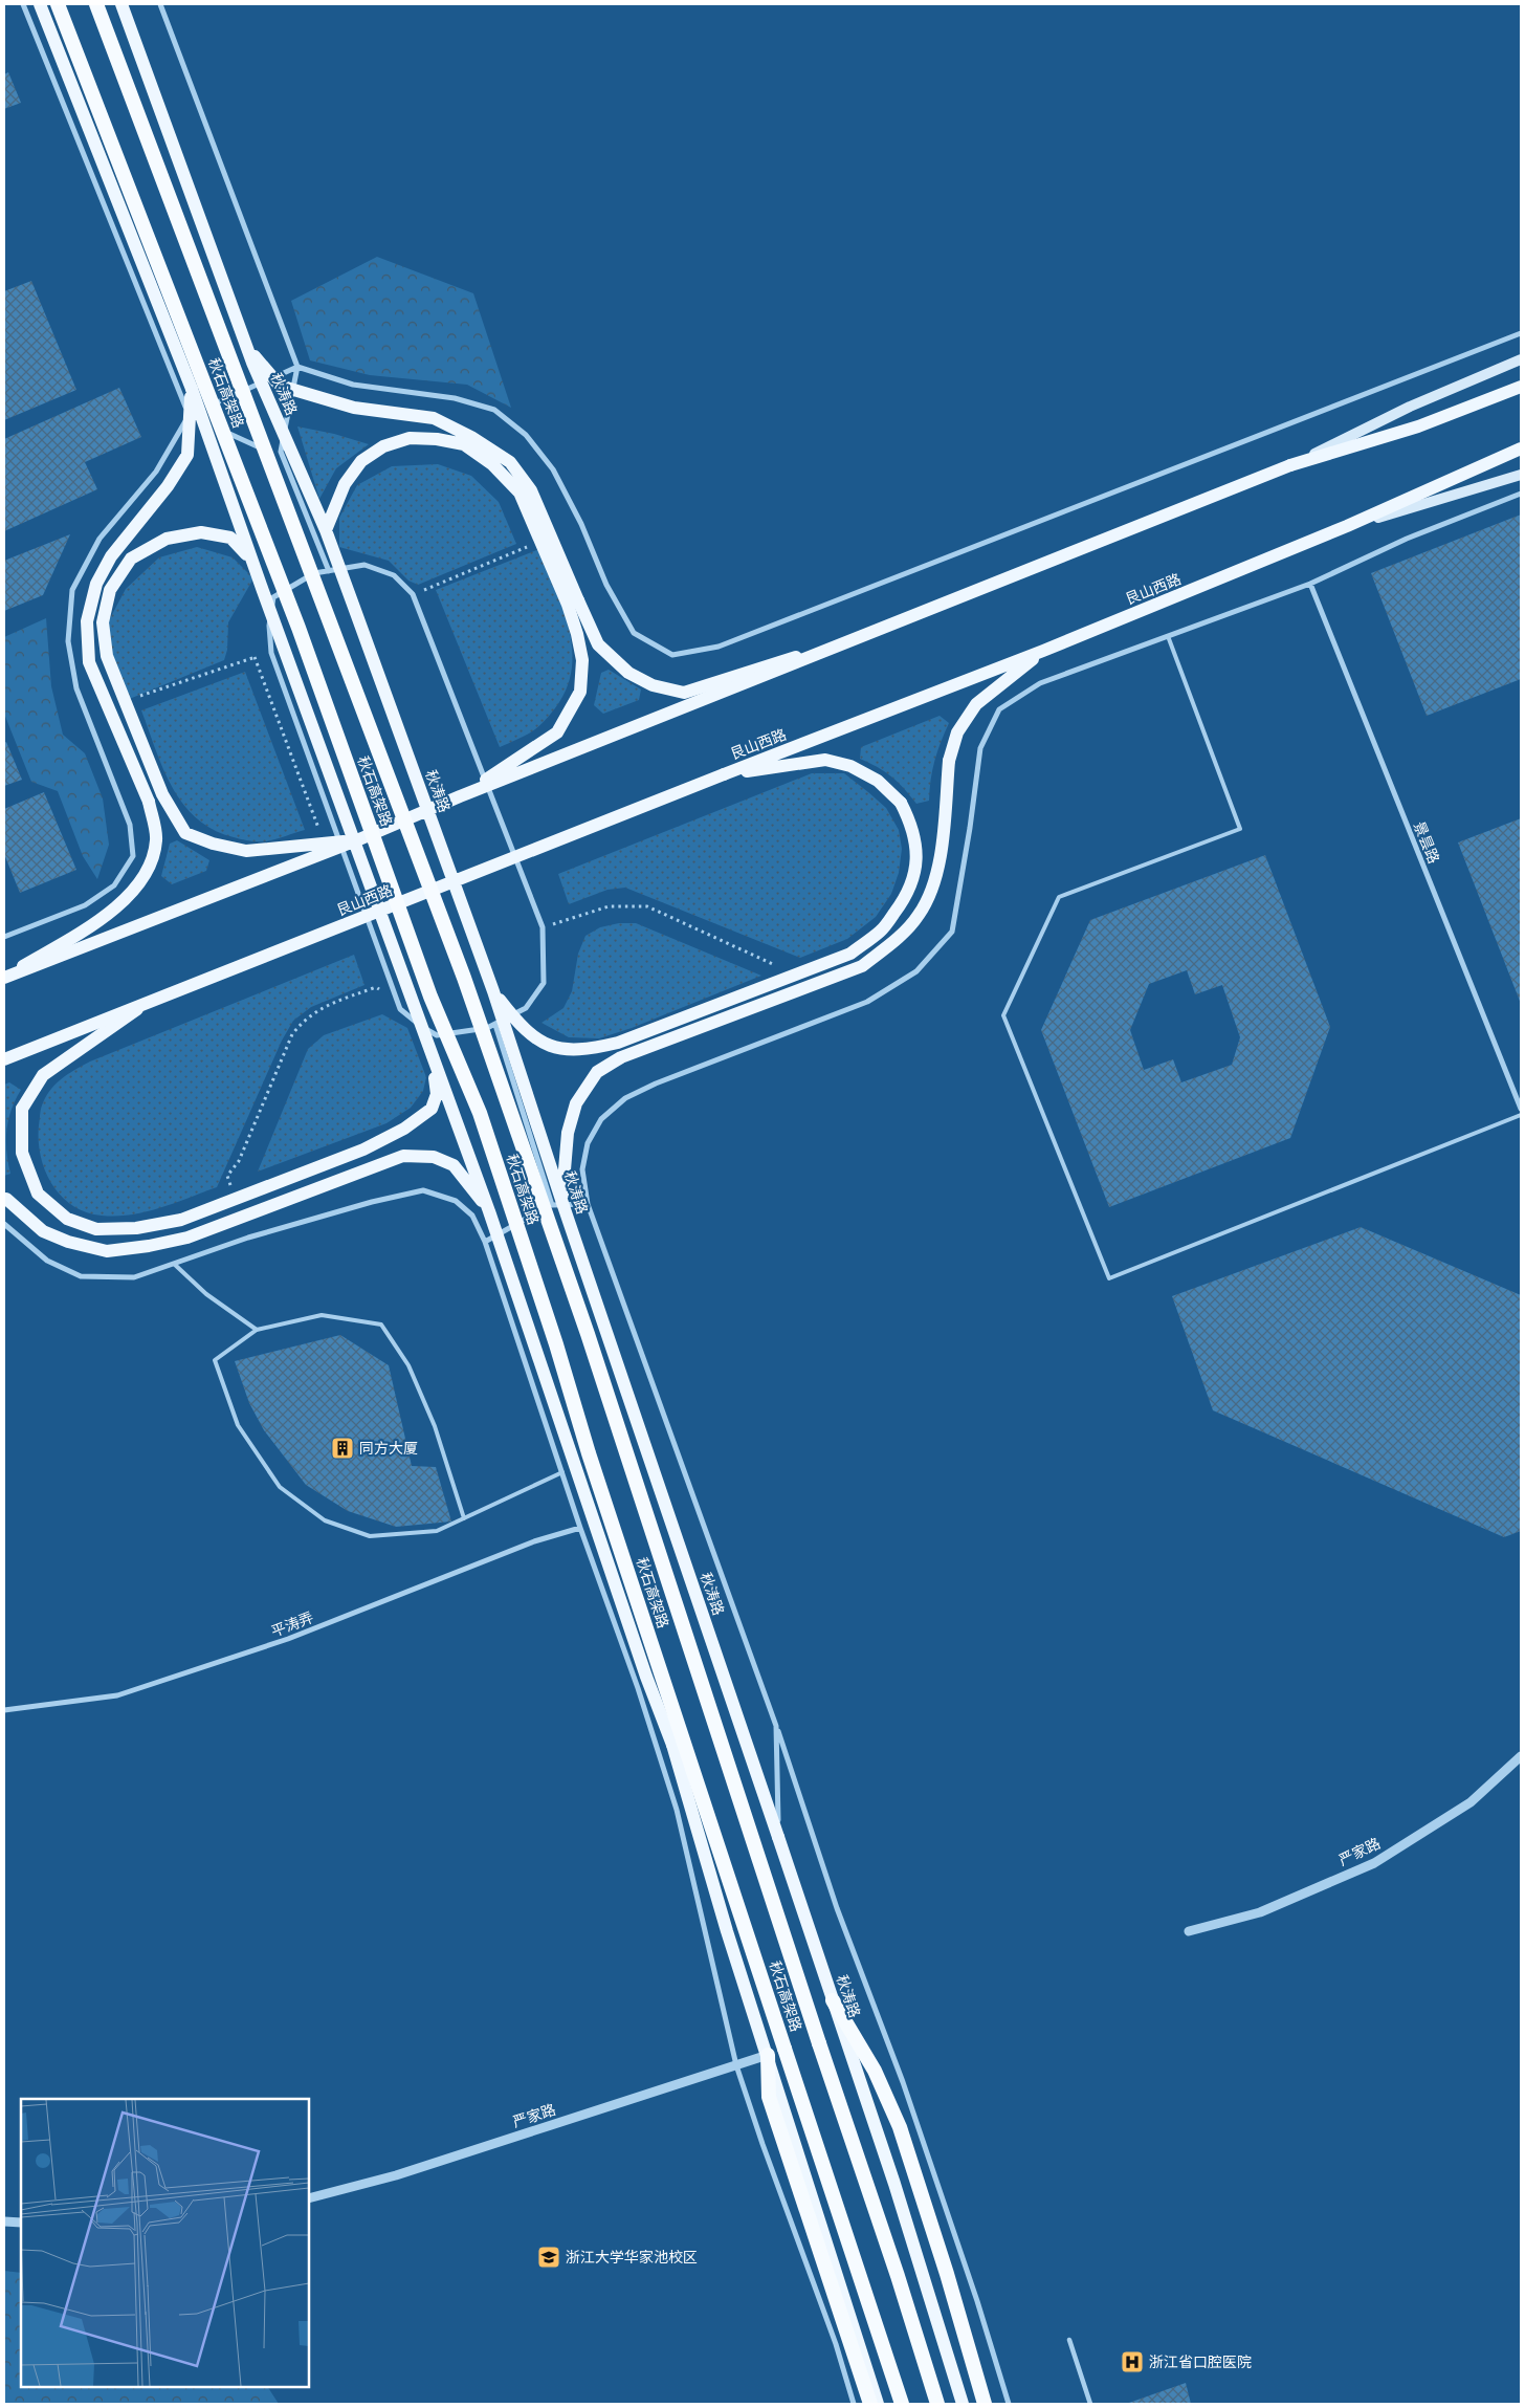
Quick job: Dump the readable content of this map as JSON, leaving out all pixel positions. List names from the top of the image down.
{
  "streets": {
    "highway": ["秋石高架路"],
    "main road": ["秋涛路", "艮山西路"],
    "street": ["景昙路", "平涛弄", "严家路"]
  },
  "places": {
    "building": ["同方大厦"],
    "school or university": ["浙江大学华家池校区"],
    "hospital": ["浙江省口腔医院"]
  }
}
